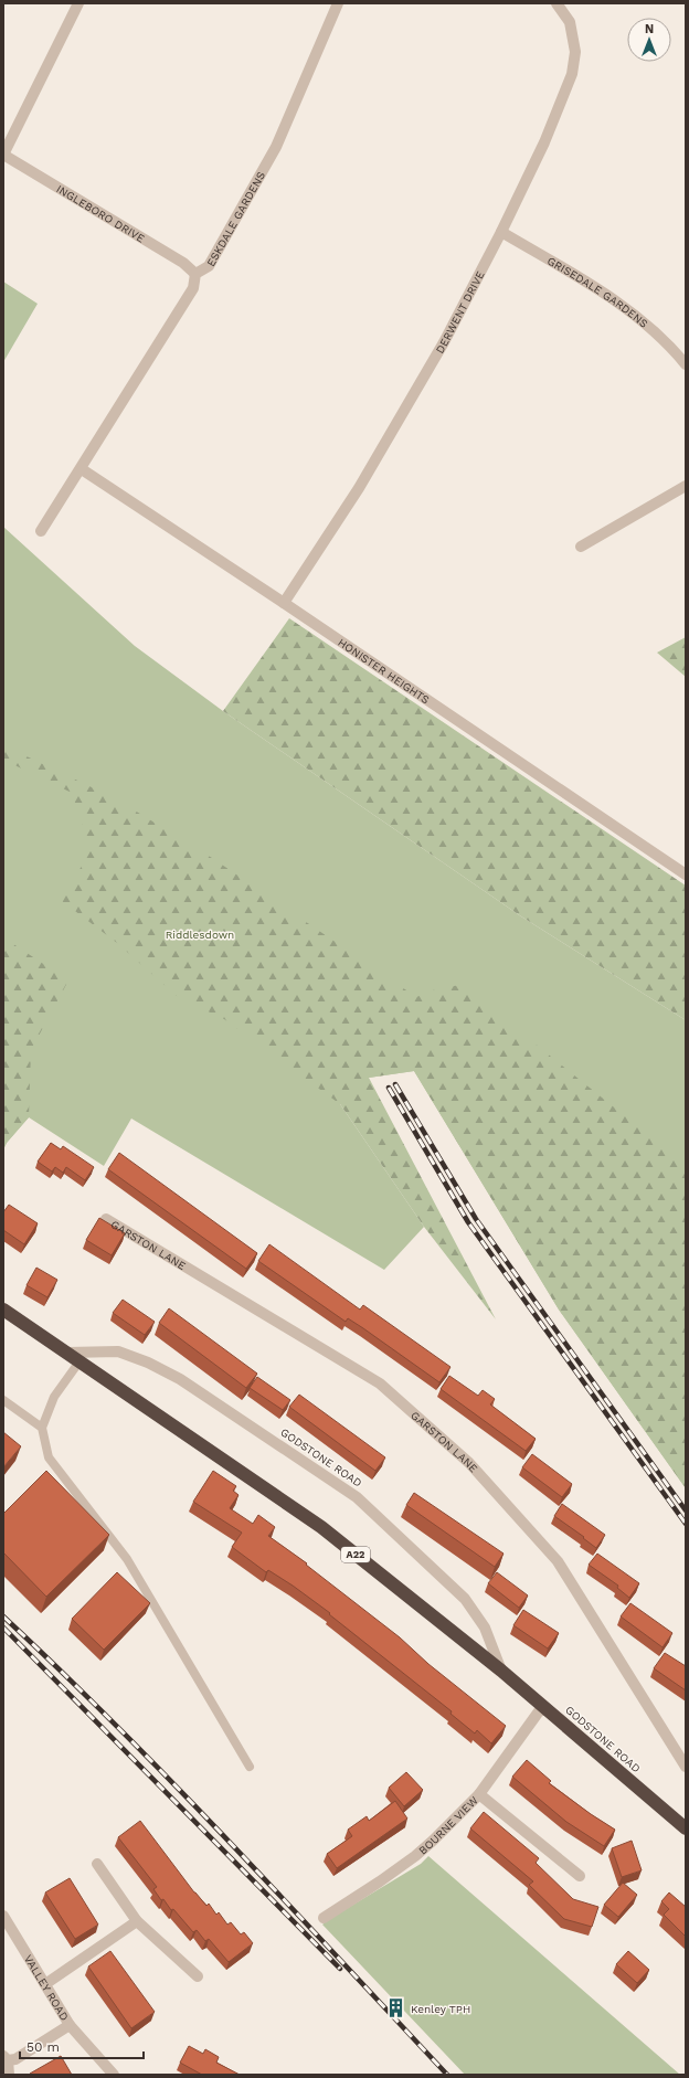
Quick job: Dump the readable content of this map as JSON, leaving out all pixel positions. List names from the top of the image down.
{
  "streets": {
    "highway": ["GODSTONE ROAD", "A22"],
    "street": [
      "INGLEBORO DRIVE",
      "ESKDALE GARDENS",
      "GRISEDALE GARDENS",
      "DERWENT DRIVE",
      "HONISTER HEIGHTS",
      "GARSTON LANE",
      "BOURNE VIEW",
      "VALLEY ROAD"
    ]
  },
  "crossings": [
    ["INGLEBORO DRIVE", "ESKDALE GARDENS"],
    ["ESKDALE GARDENS", "HONISTER HEIGHTS"],
    ["GRISEDALE GARDENS", "DERWENT DRIVE"],
    ["DERWENT DRIVE", "HONISTER HEIGHTS"],
    ["GODSTONE ROAD", "BOURNE VIEW"]
  ],
  "parks": ["Riddlesdown"],
  "places": {
    "building": ["Kenley TPH"]
  },
  "scale_bar": "50 m",
  "north": "top"
}
